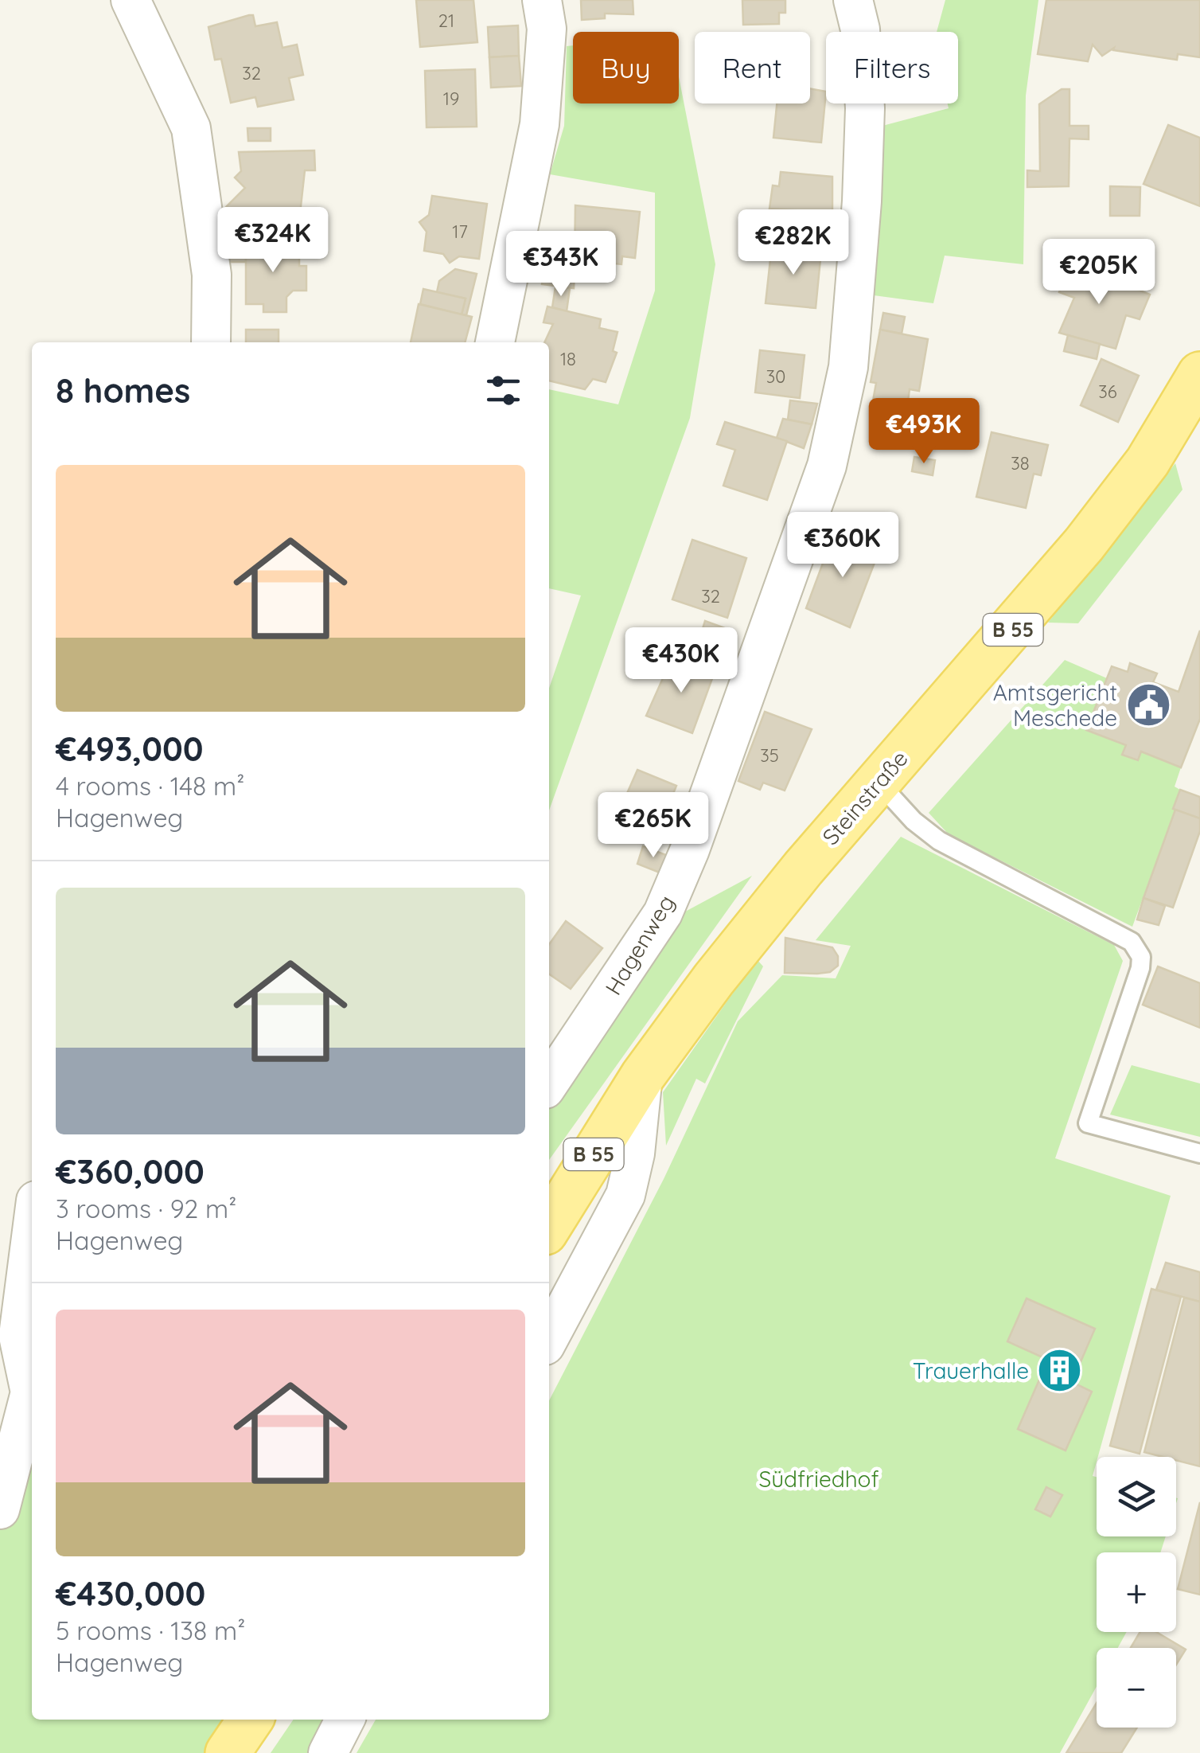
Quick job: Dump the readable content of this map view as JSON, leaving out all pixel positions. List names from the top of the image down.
{
  "streets": {
    "main road": ["B 55", "Steinstraße"],
    "street": ["Hagenweg"]
  },
  "parks": ["Südfriedhof"],
  "places": {
    "public building": ["Amtsgericht Meschede"],
    "building": ["Trauerhalle"]
  },
  "house_numbers": [
    "21",
    "32",
    "19",
    "17",
    "18",
    "30",
    "36",
    "38",
    "32",
    "35"
  ],
  "page": {
    "chip": ["Buy", "Rent", "Filters"],
    "price": [
      "€324K",
      "€282K",
      "€343K",
      "€205K",
      "€493K",
      "€360K",
      "€430K",
      "€265K"
    ],
    "heading": "8 homes",
    "list": [
      {
        "name": "€493,000",
        "note": "4 rooms · 148 m² · Hagenweg"
      },
      {
        "name": "€360,000",
        "note": "3 rooms · 92 m² · Hagenweg"
      },
      {
        "name": "€430,000",
        "note": "5 rooms · 138 m² · Hagenweg"
      }
    ],
    "map_buttons": ["+", "−"]
  }
}
